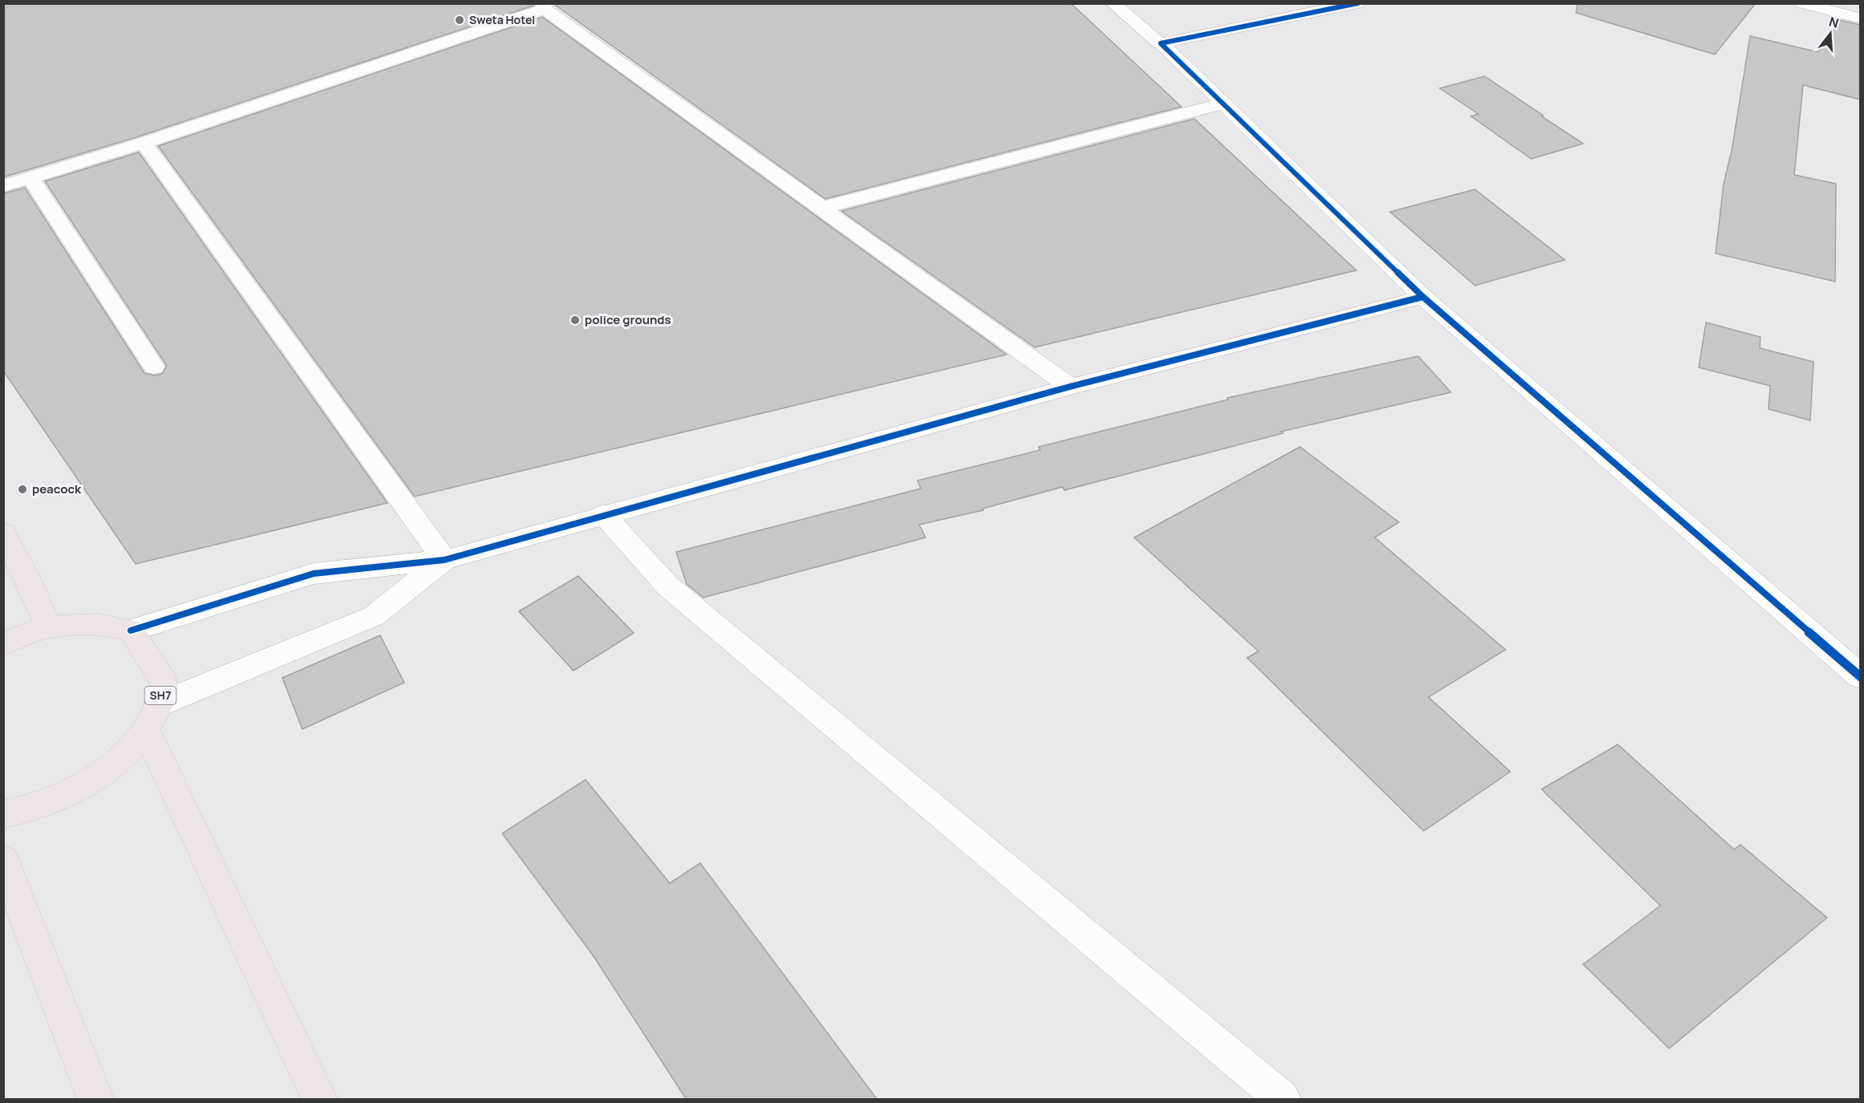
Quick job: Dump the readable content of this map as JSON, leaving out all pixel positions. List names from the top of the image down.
{
  "streets": {
    "main road": ["SH7"]
  },
  "places": ["Sweta Hotel", "police grounds", "peacock"],
  "north": "top"
}
